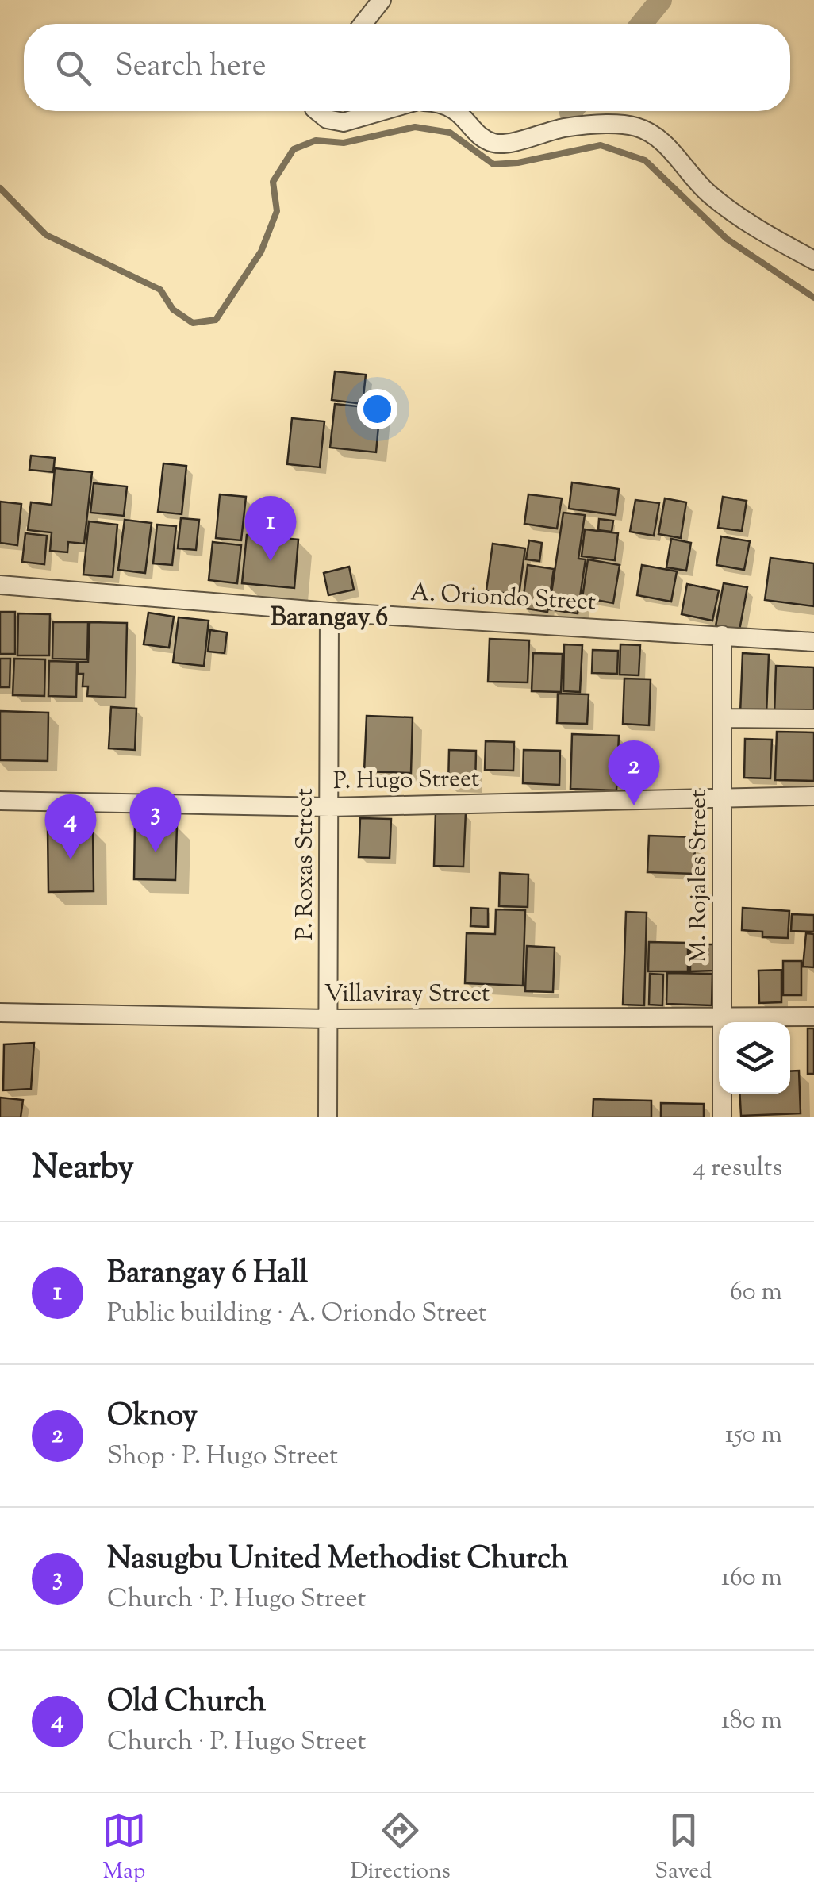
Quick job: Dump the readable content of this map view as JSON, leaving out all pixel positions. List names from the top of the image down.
{
  "streets": {
    "street": [
      "A. Oriondo Street",
      "P. Hugo Street",
      "P. Roxas Street",
      "M. Rojales Street",
      "Villaviray Street"
    ]
  },
  "crossings": [
    ["A. Oriondo Street", "P. Roxas Street"],
    ["A. Oriondo Street", "M. Rojales Street"],
    ["P. Hugo Street", "P. Roxas Street"],
    ["P. Hugo Street", "M. Rojales Street"],
    ["P. Roxas Street", "Villaviray Street"],
    ["M. Rojales Street", "Villaviray Street"]
  ],
  "districts": ["Barangay 6"],
  "page": {
    "search": "Search here",
    "pins": [
      "1",
      "2",
      "3",
      "4"
    ],
    "heading": ["Nearby", "4 results"],
    "list": [
      {
        "mark": "1",
        "name": "Barangay 6 Hall",
        "note": "Public building · A. Oriondo Street",
        "value": "60 m"
      },
      {
        "mark": "2",
        "name": "Oknoy",
        "note": "Shop · P. Hugo Street",
        "value": "150 m"
      },
      {
        "mark": "3",
        "name": "Nasugbu United Methodist Church",
        "note": "Church · P. Hugo Street",
        "value": "160 m"
      },
      {
        "mark": "4",
        "name": "Old Church",
        "note": "Church · P. Hugo Street",
        "value": "180 m"
      }
    ],
    "nav": ["Map", "Directions", "Saved"]
  }
}
